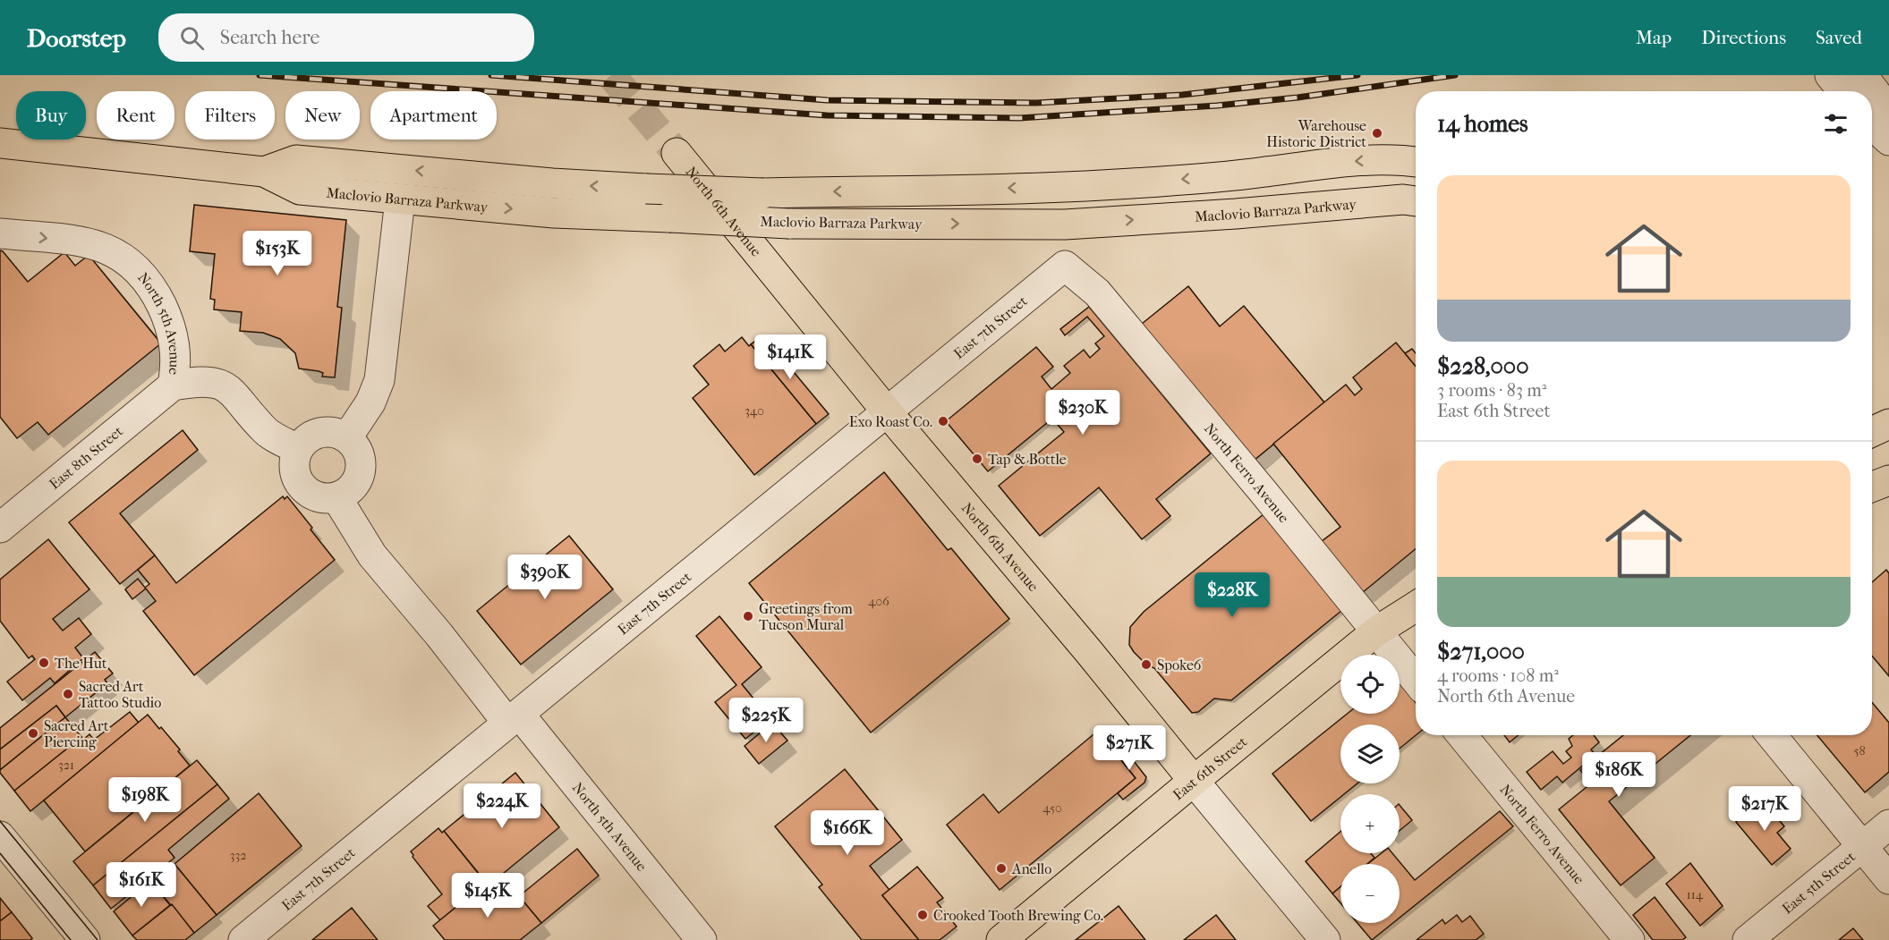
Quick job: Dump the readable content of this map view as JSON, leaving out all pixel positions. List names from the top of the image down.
{
  "streets": {
    "main road": ["Maclovio Barraza Parkway", "North 6th Avenue", "East 6th Street"],
    "street": [
      "North 5th Avenue",
      "East 7th Street",
      "East 8th Street",
      "North Ferro Avenue",
      "East 5th Street"
    ]
  },
  "crossings": [
    ["North 6th Avenue", "East 7th Street"],
    ["North 6th Avenue", "East 6th Street"],
    ["North 5th Avenue", "East 7th Street"],
    ["North 5th Avenue", "East 8th Street"],
    ["East 7th Street", "North Ferro Avenue"],
    ["North Ferro Avenue", "East 6th Street"]
  ],
  "places": [
    "Warehouse Historic District",
    "Exo Roast Co.",
    "Tap & Bottle",
    "Greetings from Tucson Mural",
    "The Hut",
    "Spoke6",
    "Sacred Art Tattoo Studio",
    "Sacred Art Piercing",
    "Anello",
    "Crooked Tooth Brewing Co."
  ],
  "house_numbers": [
    "340",
    "406",
    "58",
    "321",
    "450",
    "332",
    "114"
  ],
  "page": {
    "header": "Doorstep",
    "search": "Search here",
    "nav": ["Map", "Directions", "Saved"],
    "chip": [
      "Buy",
      "Rent",
      "Filters",
      "New",
      "Apartment"
    ],
    "heading": "14 homes",
    "list": [
      {
        "name": "$228,000",
        "note": "3 rooms · 83 m² · East 6th Street"
      },
      {
        "name": "$271,000",
        "note": "4 rooms · 108 m² · North 6th Avenue"
      }
    ],
    "price": [
      "$153K",
      "$141K",
      "$230K",
      "$390K",
      "$228K",
      "$225K",
      "$271K",
      "$186K",
      "$198K",
      "$224K",
      "$217K",
      "$166K",
      "$161K",
      "$145K"
    ],
    "map_buttons": ["+", "−"]
  }
}
